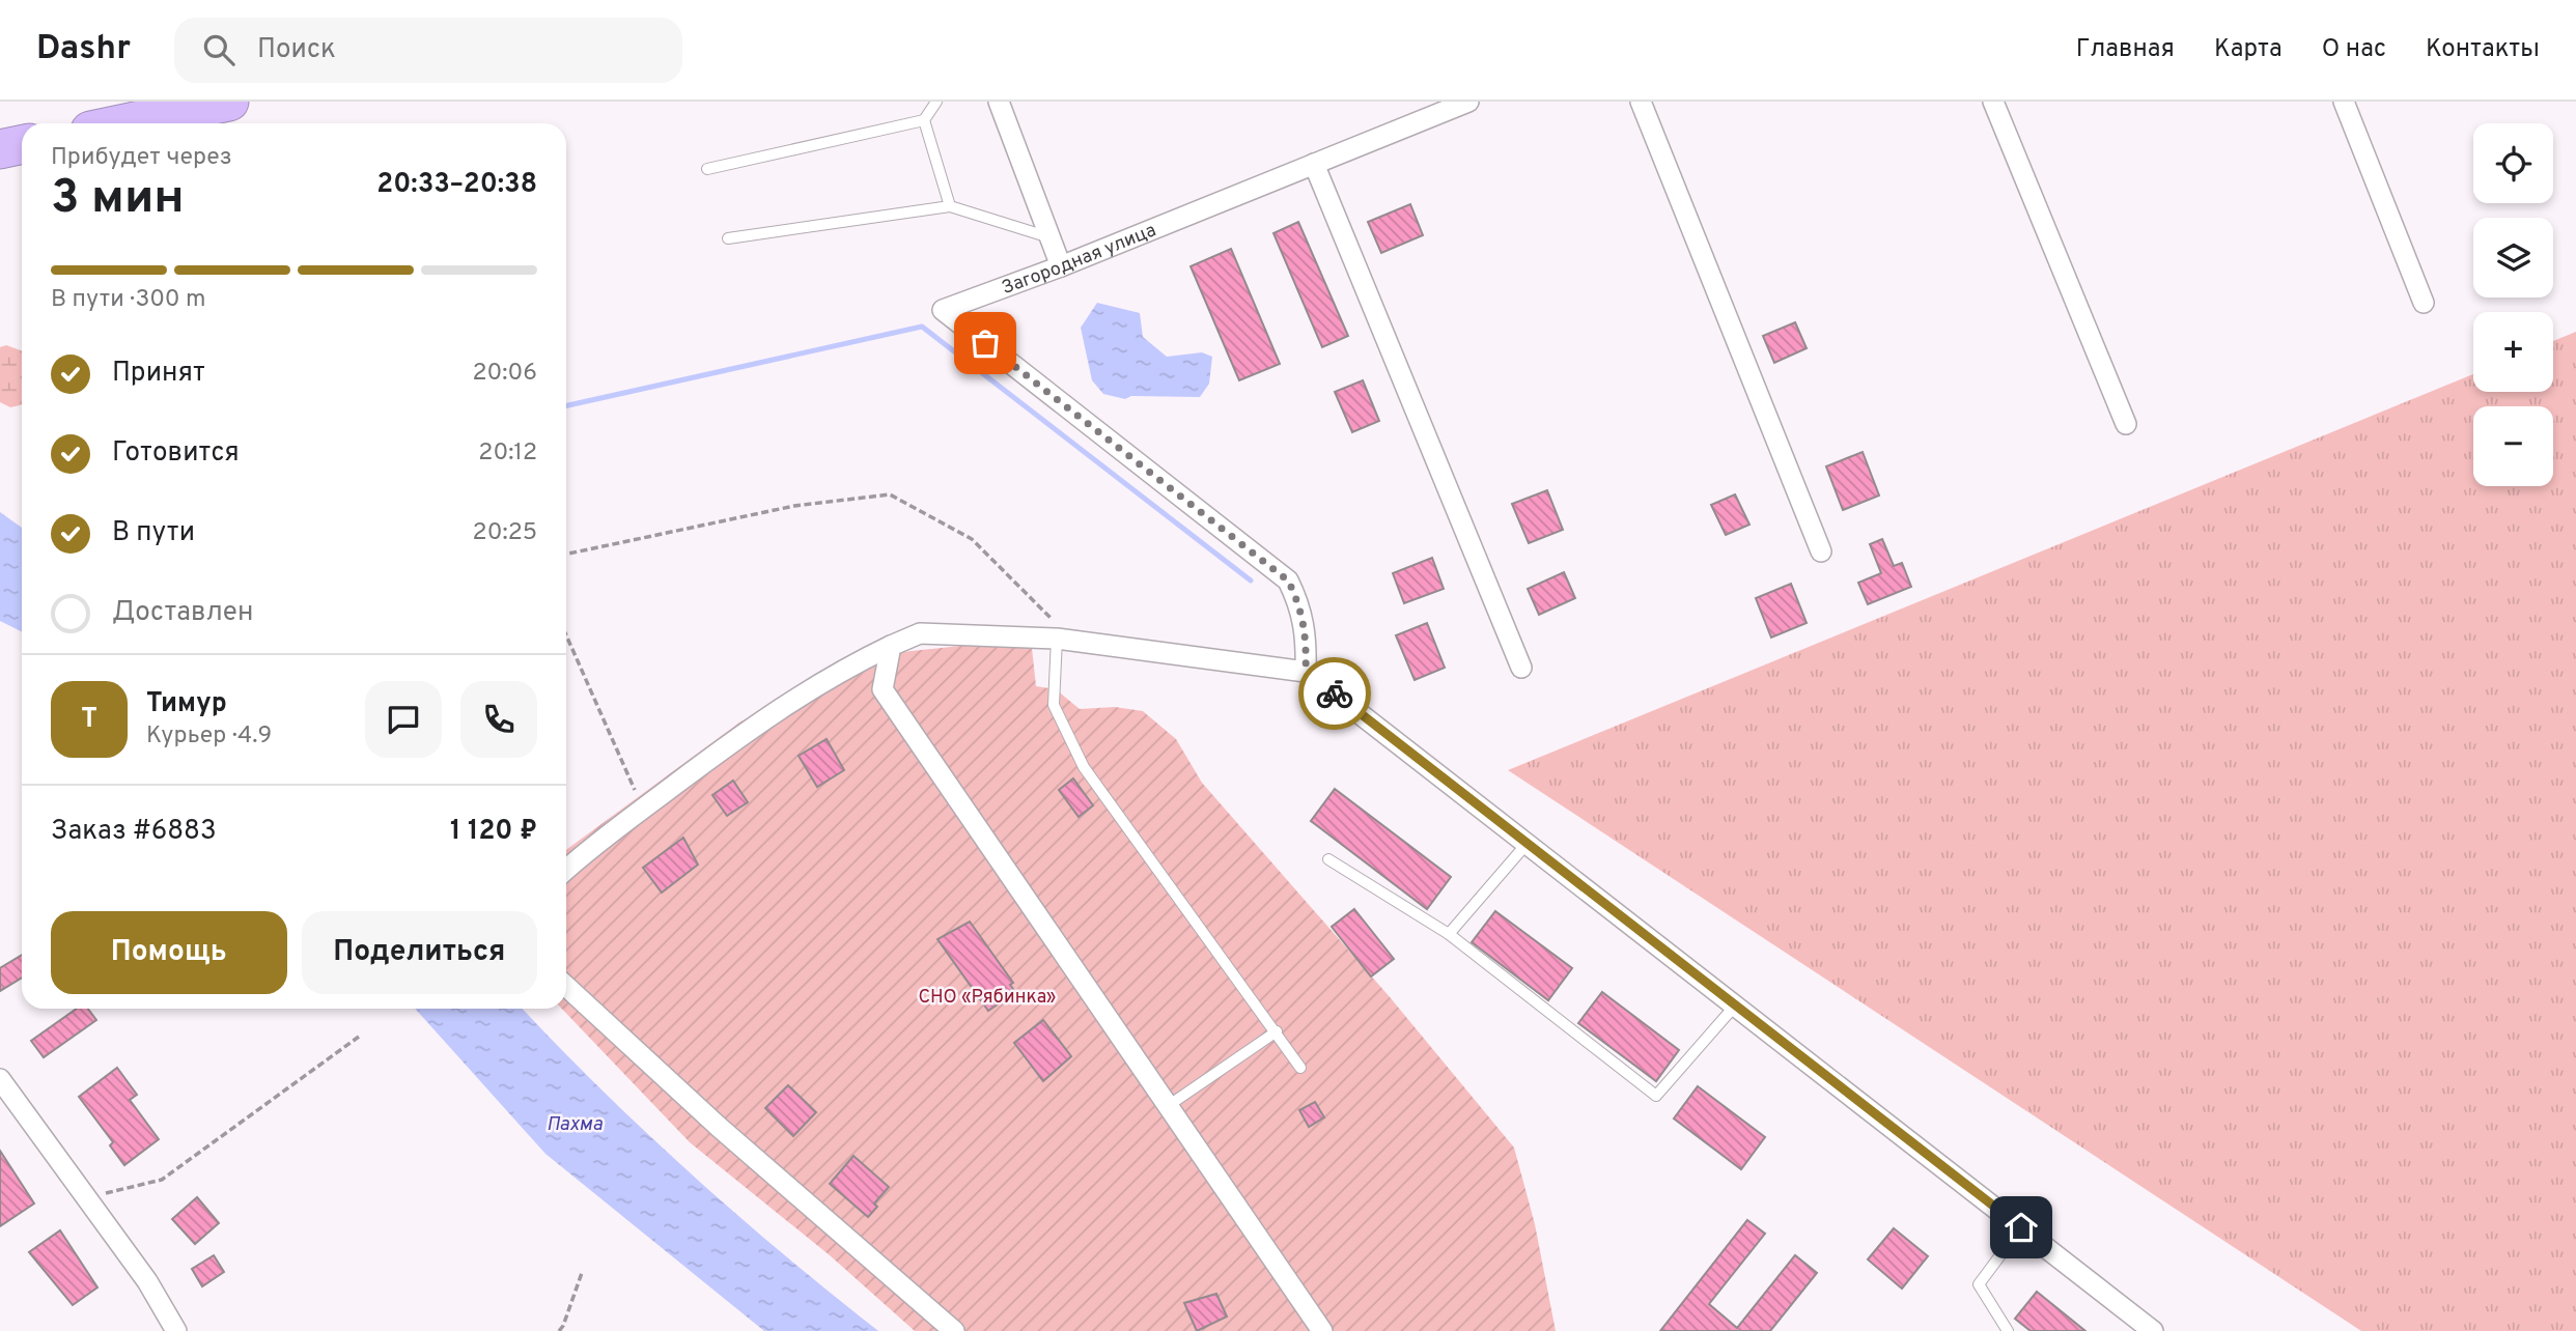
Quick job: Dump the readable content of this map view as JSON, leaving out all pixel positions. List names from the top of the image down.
{
  "streets": {
    "street": ["Загородная улица"]
  },
  "water": ["Пахма"],
  "parks": ["СНО «Рябинка»"],
  "page": {
    "header": "Dashr",
    "search": "Поиск",
    "nav": [
      "Главная",
      "Карта",
      "О нас",
      "Контакты"
    ],
    "map_buttons": ["+", "−"],
    "heading": ["3 мин", "Прибудет через", "20:33–20:38"],
    "panel": [
      "Тимур",
      "Курьер · 4.9",
      "Заказ #6883",
      "1 120 ₽"
    ],
    "bar": "В пути · 300 m",
    "list": [
      ["Принят", "20:06"],
      ["Готовится", "20:12"],
      ["В пути", "20:25"],
      "Доставлен"
    ],
    "round": "Т",
    "buttons": ["Помощь", "Поделиться"]
  }
}
